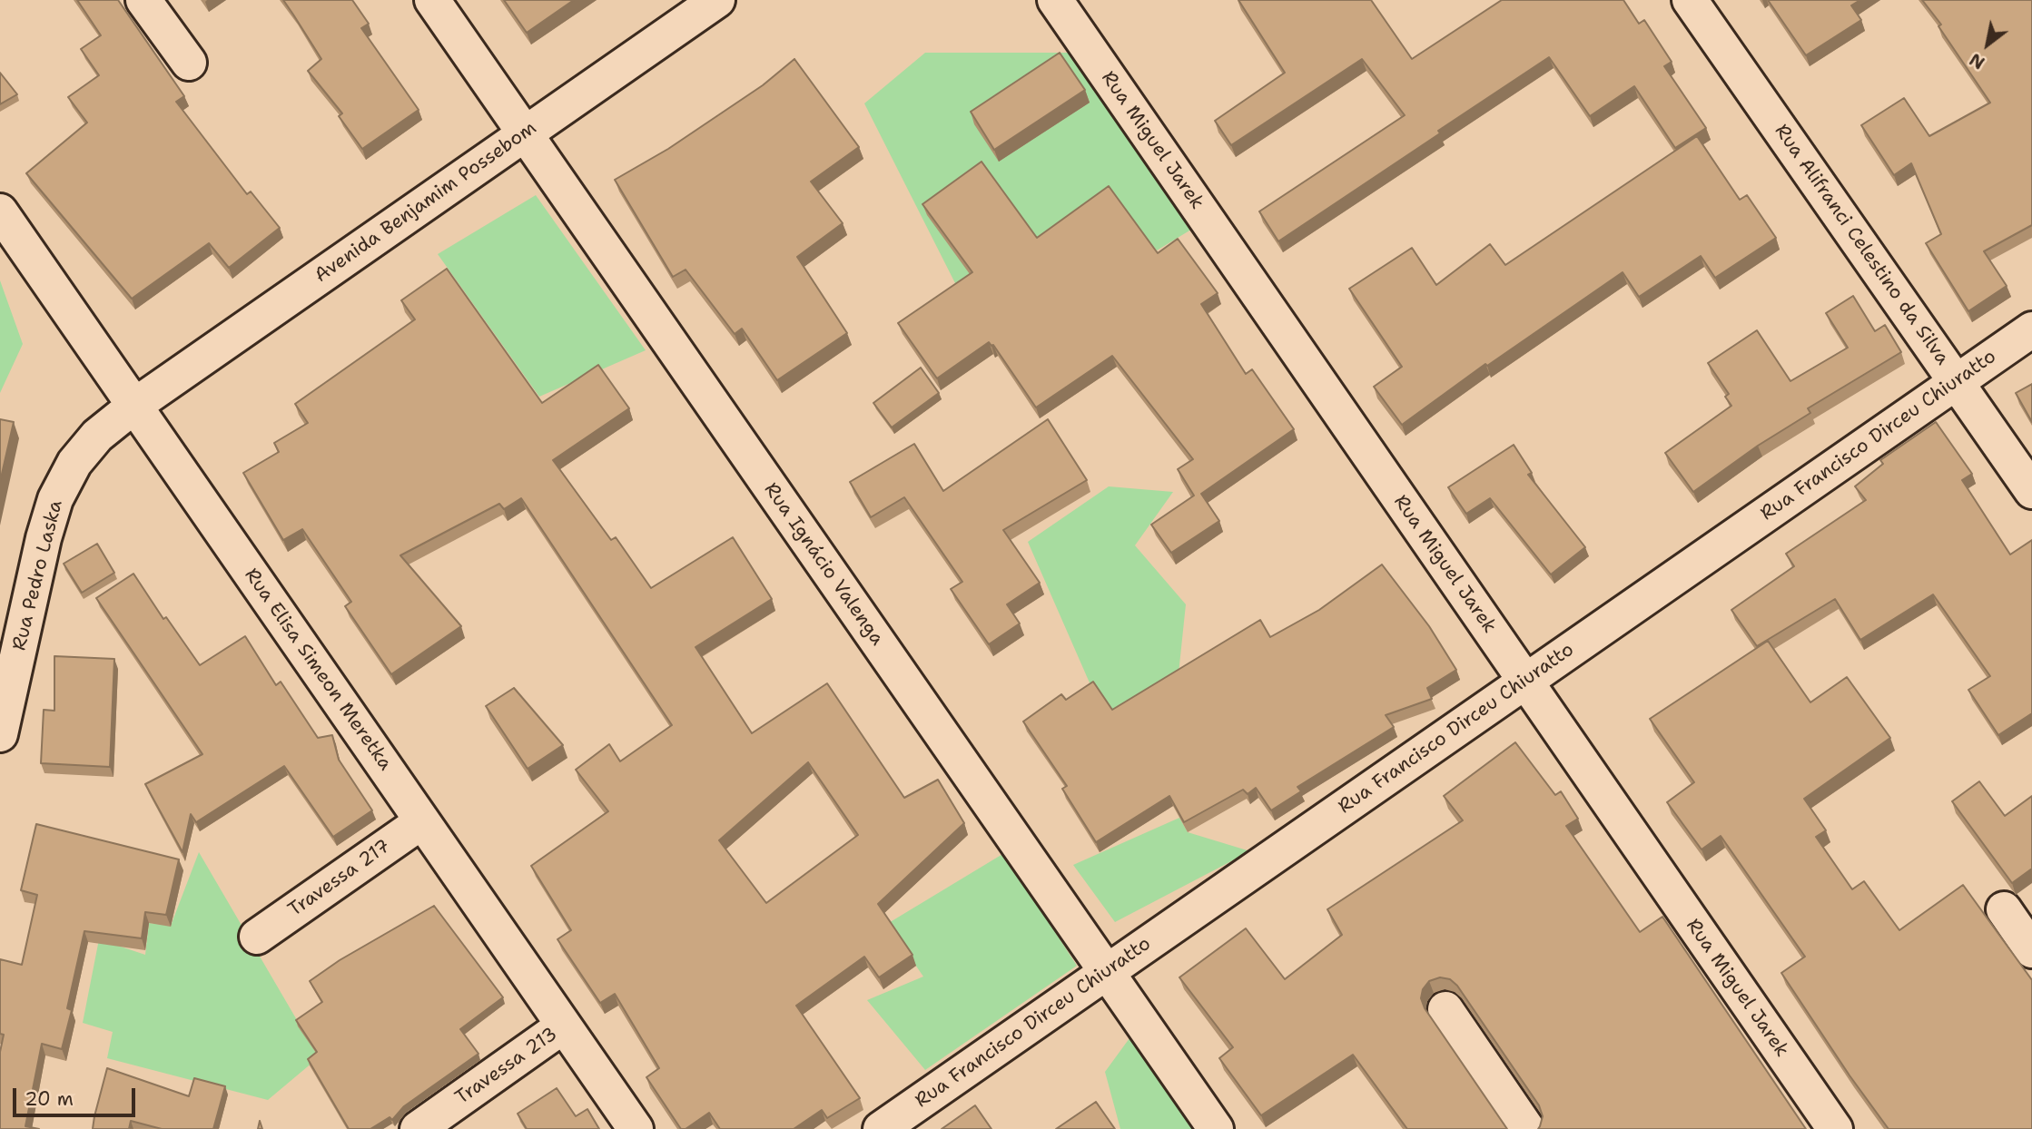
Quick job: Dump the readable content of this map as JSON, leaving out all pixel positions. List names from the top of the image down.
{
  "streets": {
    "street": [
      "Rua Miguel Jarek",
      "Avenida Benjamim Possebom",
      "Rua Alifranci Celestino da Silva",
      "Rua Francisco Dirceu Chiuratto",
      "Rua Ignácio Valenga",
      "Rua Pedro Laska",
      "Rua Elisa Simeon Meretka",
      "Travessa 217",
      "Travessa 213"
    ]
  },
  "crossings": [
    ["Rua Miguel Jarek", "Rua Francisco Dirceu Chiuratto"],
    ["Avenida Benjamim Possebom", "Rua Ignácio Valenga"],
    ["Avenida Benjamim Possebom", "Rua Pedro Laska"],
    ["Avenida Benjamim Possebom", "Rua Elisa Simeon Meretka"],
    ["Rua Alifranci Celestino da Silva", "Rua Francisco Dirceu Chiuratto"],
    ["Rua Francisco Dirceu Chiuratto", "Rua Ignácio Valenga"],
    ["Rua Pedro Laska", "Rua Elisa Simeon Meretka"],
    ["Rua Elisa Simeon Meretka", "Travessa 217"],
    ["Rua Elisa Simeon Meretka", "Travessa 213"]
  ],
  "scale_bar": "20 m",
  "north": "bottom left"
}
